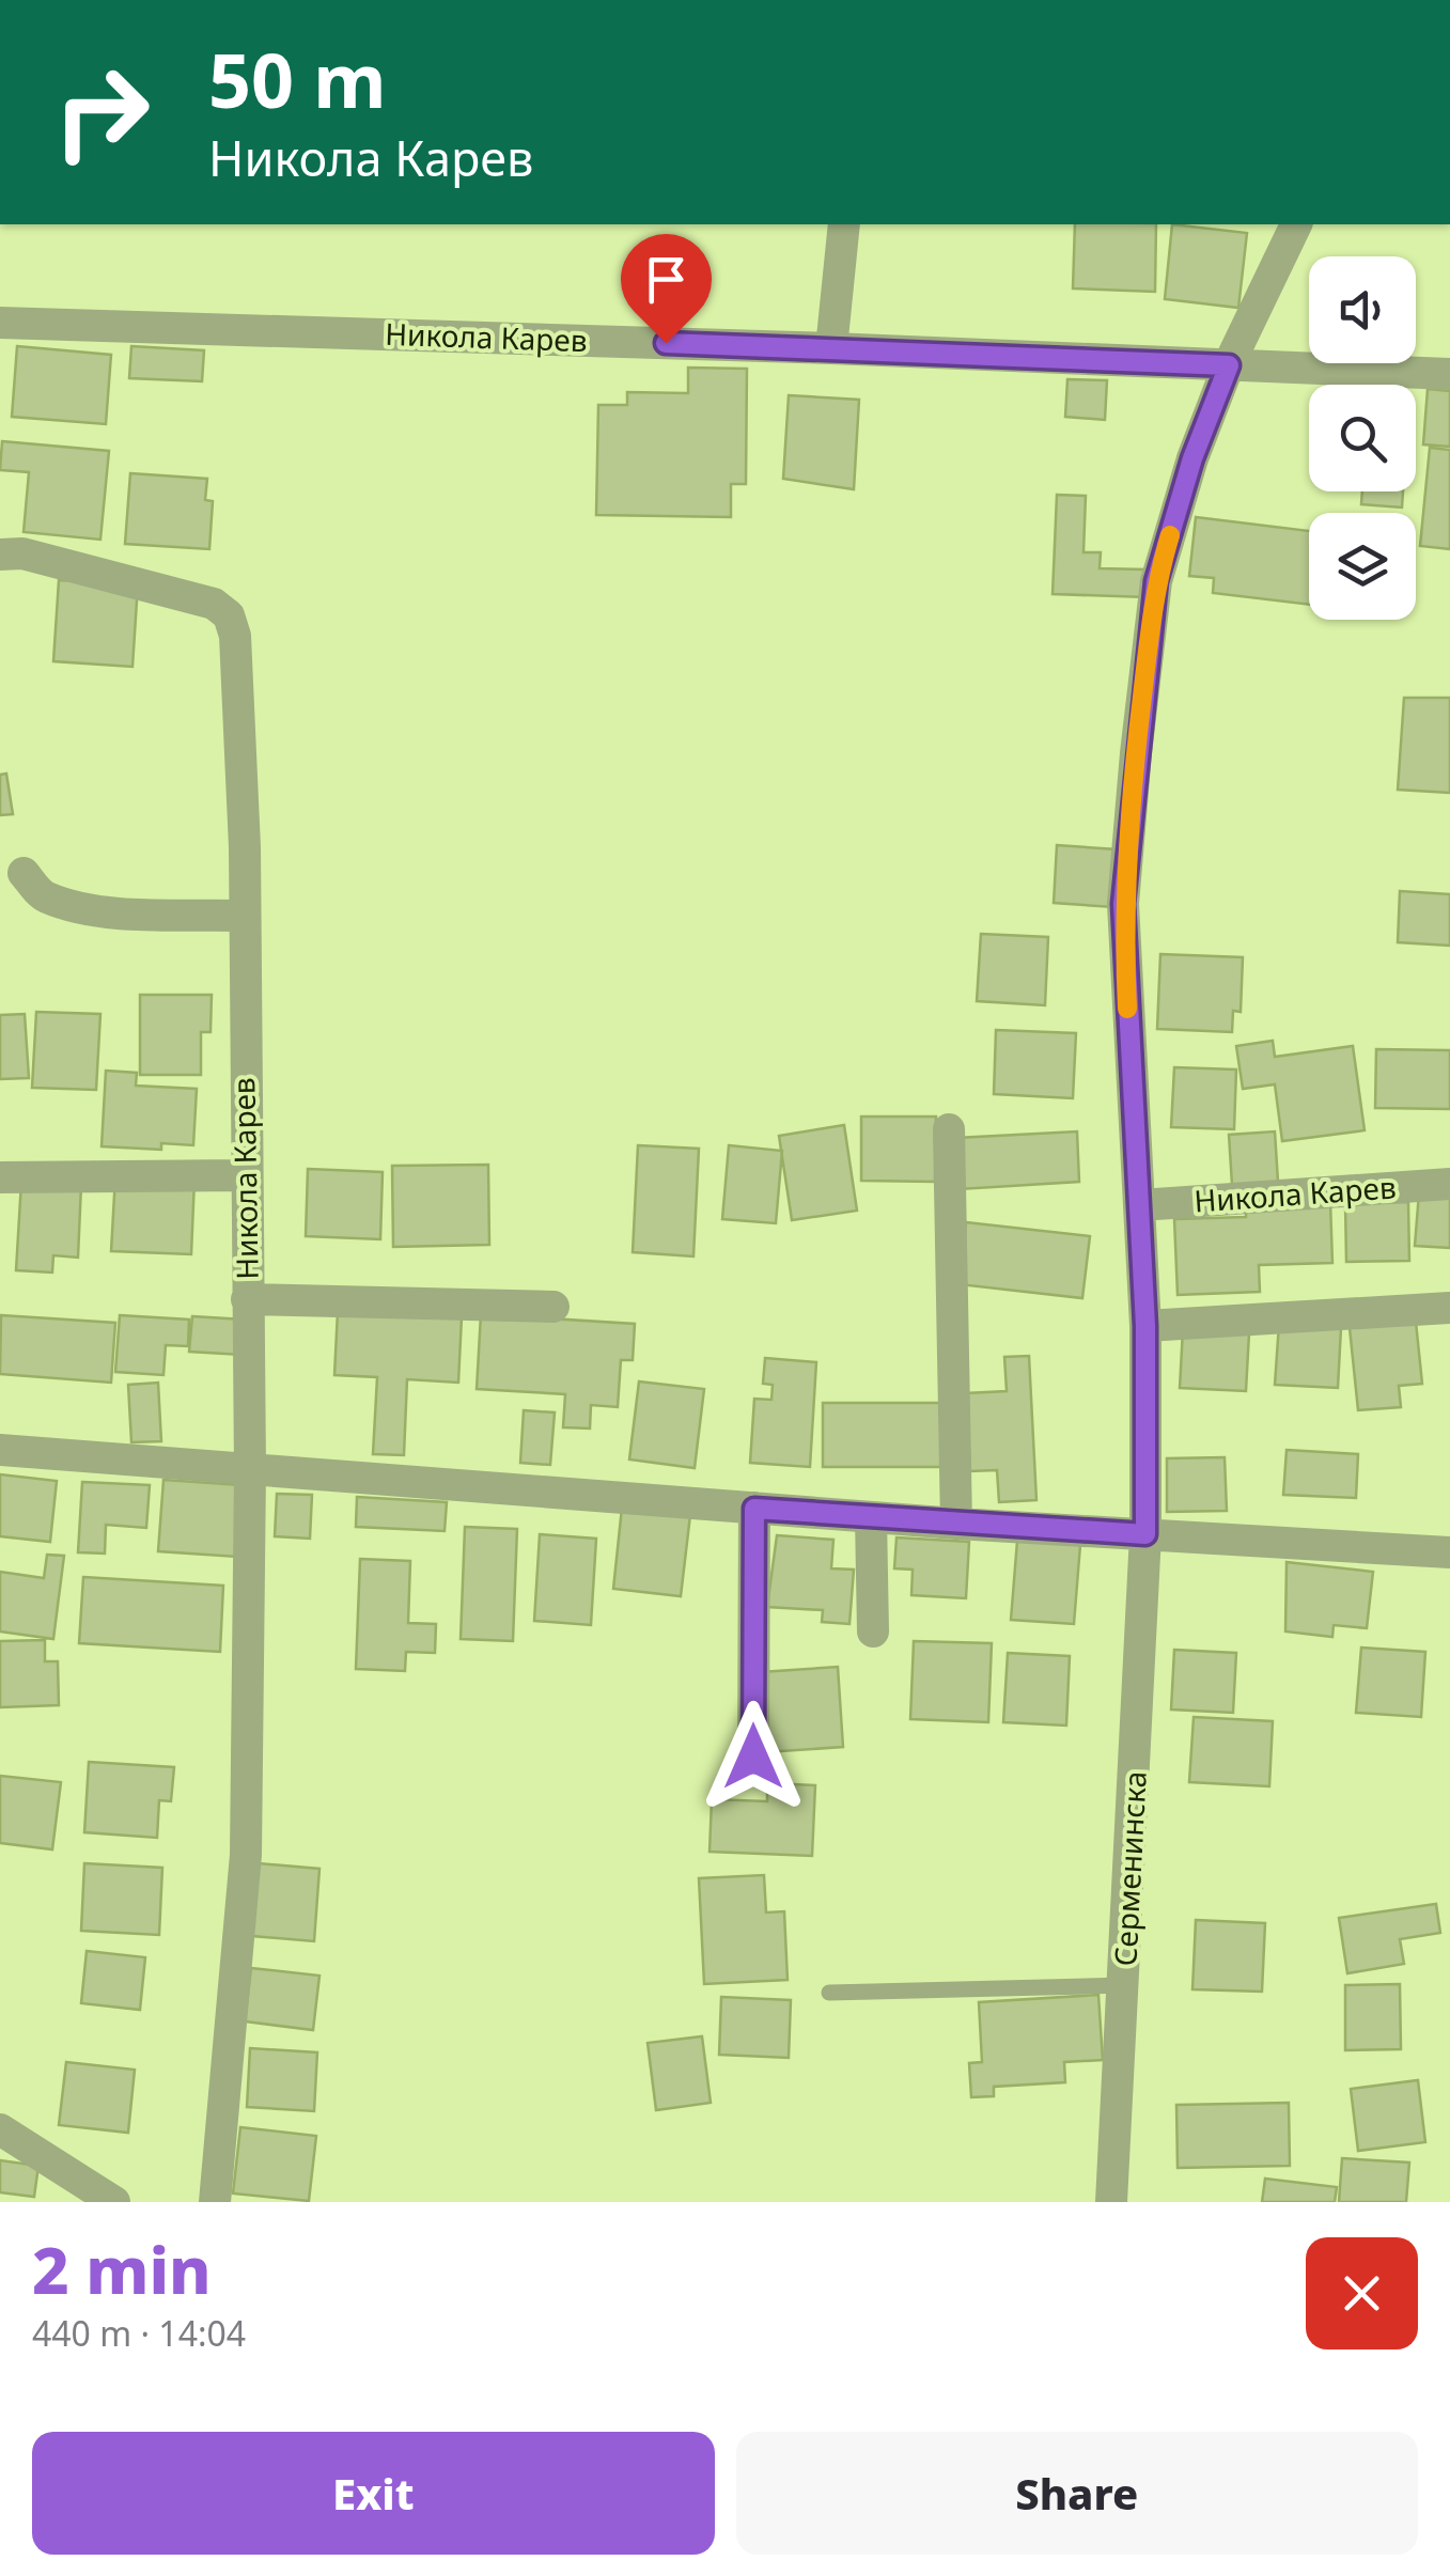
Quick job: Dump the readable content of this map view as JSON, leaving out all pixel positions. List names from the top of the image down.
{
  "streets": {
    "street": ["Никола Карев", "Серменинска"]
  },
  "page": {
    "turn": ["50 m", "Никола Карев"],
    "heading": ["2 min", "440 m · 14:04"],
    "buttons": ["Exit", "Share"]
  }
}
